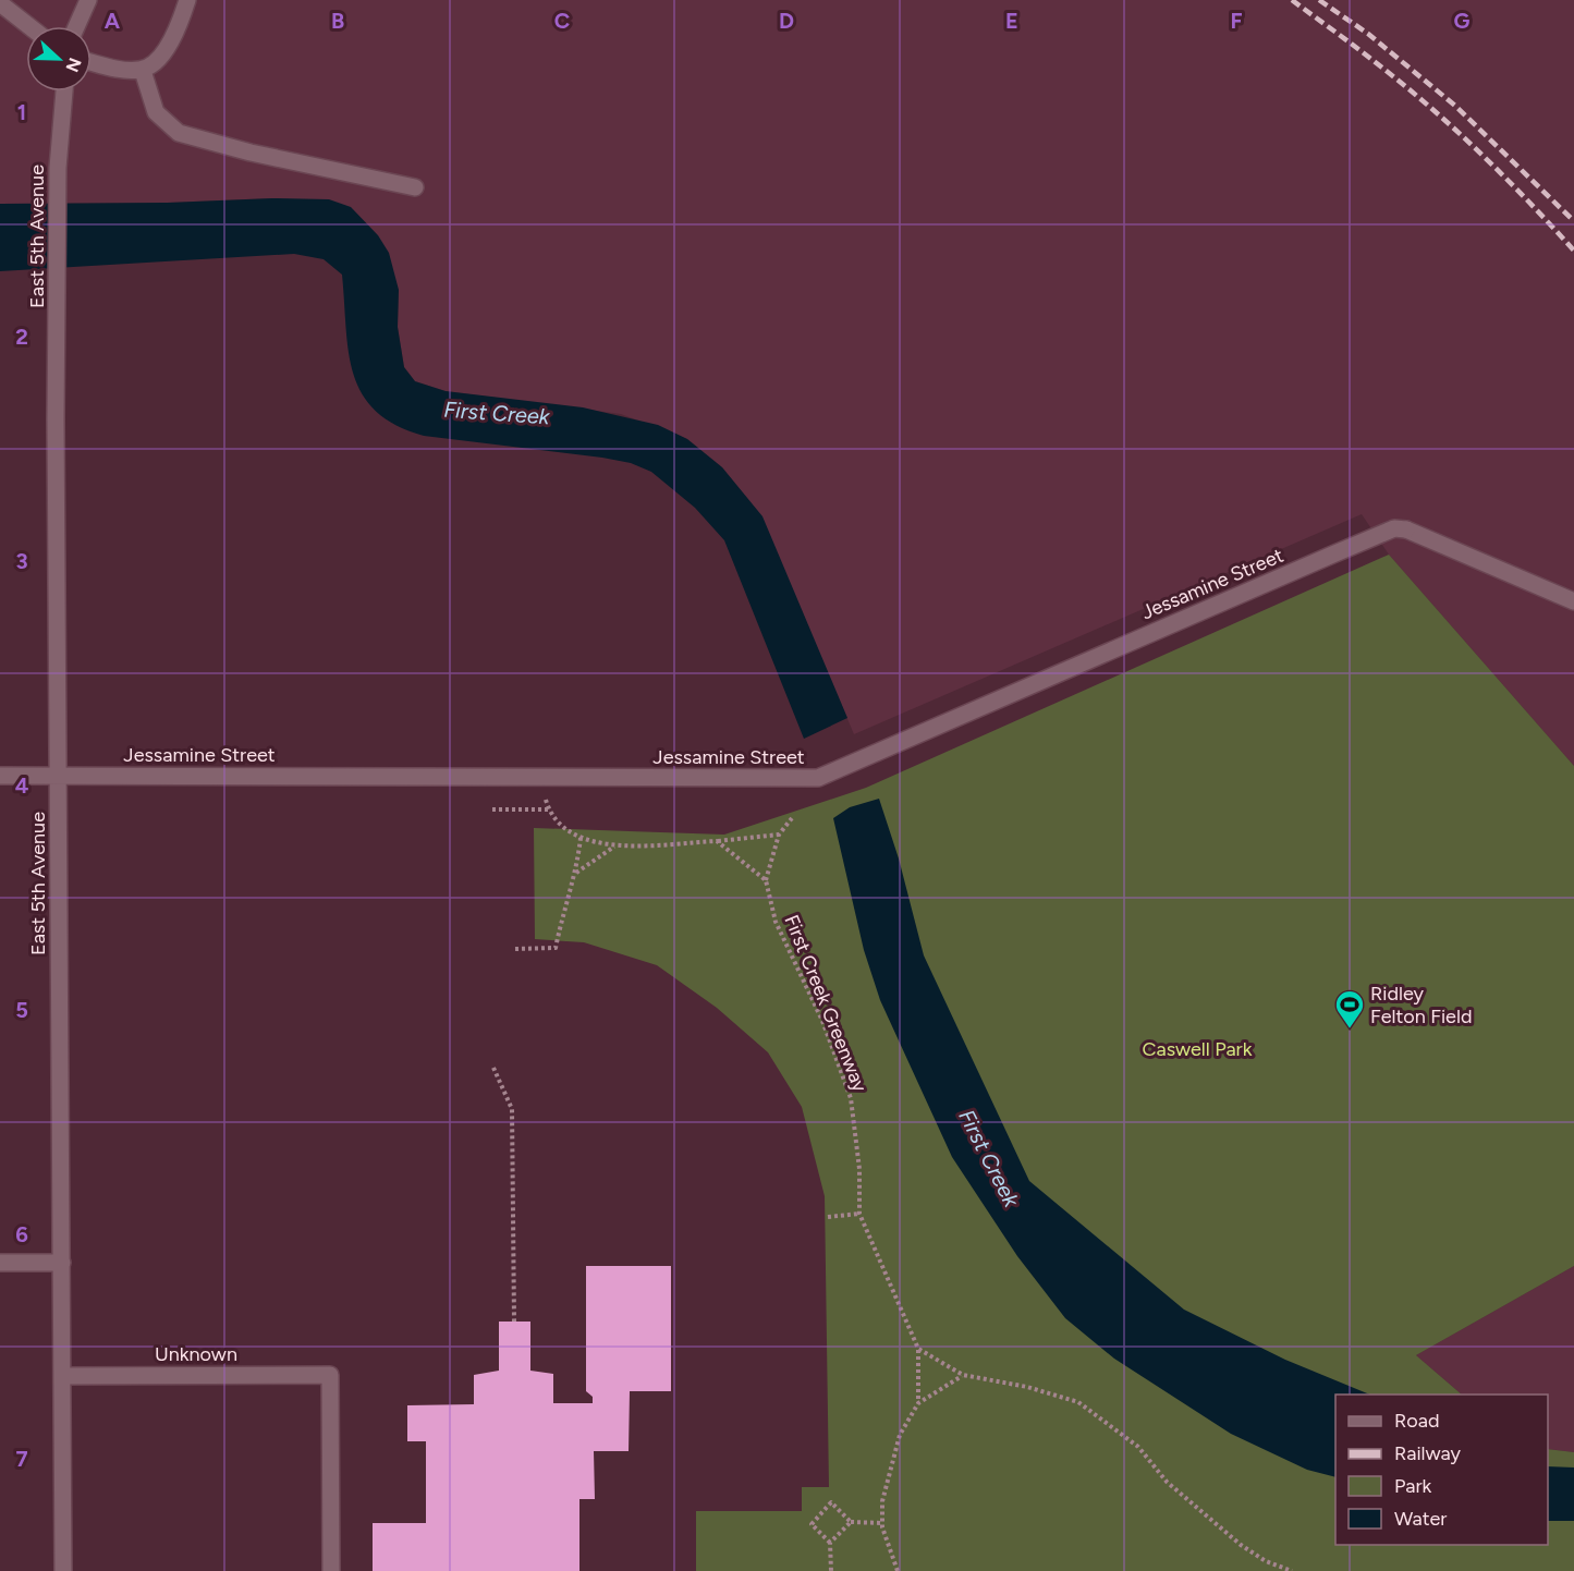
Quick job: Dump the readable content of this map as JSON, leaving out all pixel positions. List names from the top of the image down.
{
  "streets": {
    "street": ["East 5th Avenue", "Jessamine Street", "Unknown"],
    "path": ["First Creek Greenway"]
  },
  "crossings": [
    ["East 5th Avenue", "Jessamine Street"],
    ["East 5th Avenue", "Unknown"]
  ],
  "water": ["First Creek"],
  "parks": ["Caswell Park"],
  "places": {
    "sports": ["Ridley Felton Field"]
  },
  "legend": [
    "Road",
    "Railway",
    "Park",
    "Water"
  ],
  "north": "right",
  "grid": {
    "columns": [
      "A",
      "B",
      "C",
      "D",
      "E",
      "F",
      "G"
    ],
    "rows": [
      "1",
      "2",
      "3",
      "4",
      "5",
      "6",
      "7"
    ]
  }
}
